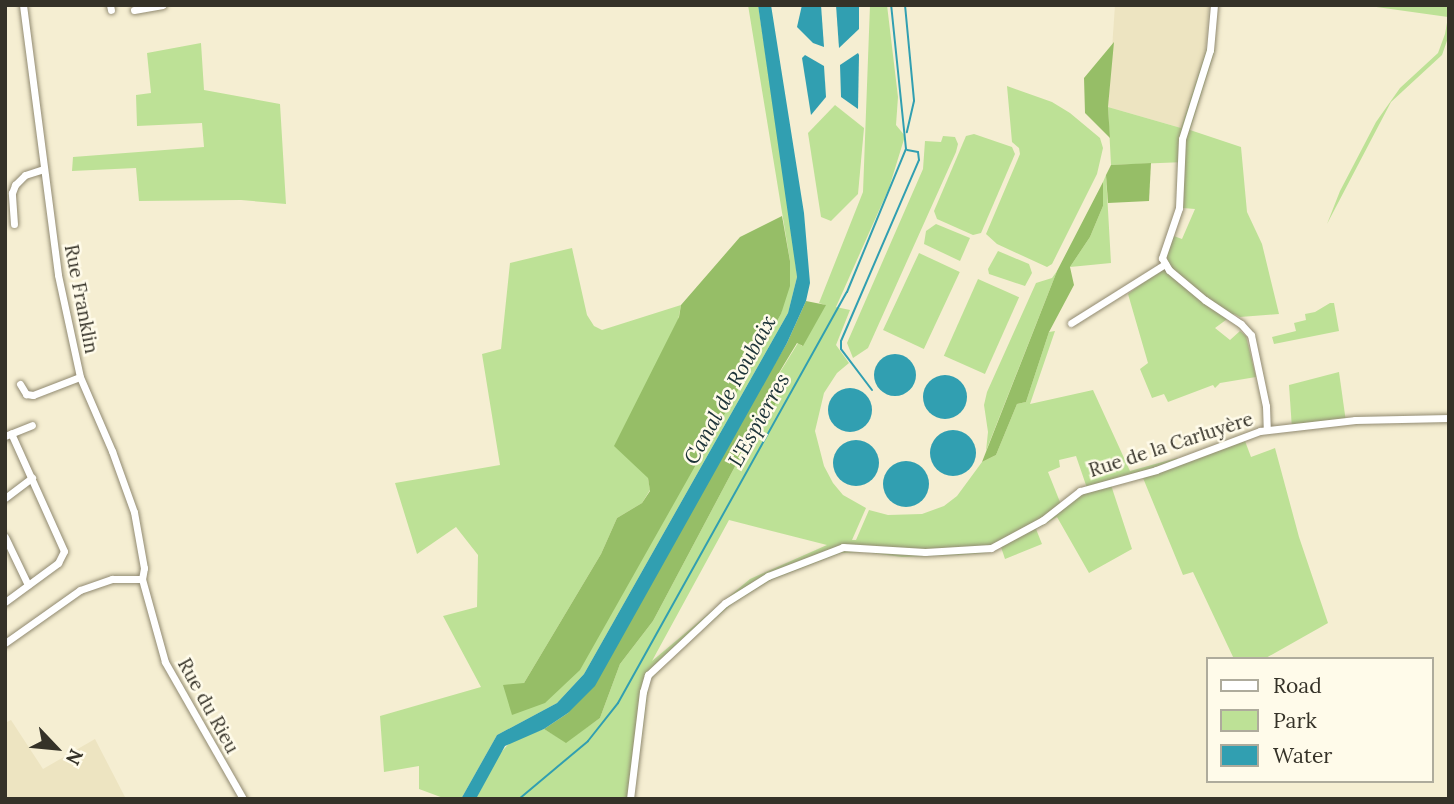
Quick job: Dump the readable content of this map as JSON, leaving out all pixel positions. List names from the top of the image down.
{
  "streets": {
    "street": ["Rue Franklin", "Rue de la Carluyère", "Rue du Rieu"]
  },
  "crossings": [
    ["Rue Franklin", "Rue du Rieu"]
  ],
  "water": ["Canal de Roubaix", "L'Espierres"],
  "legend": ["Road", "Park", "Water"],
  "north": "bottom right"
}
